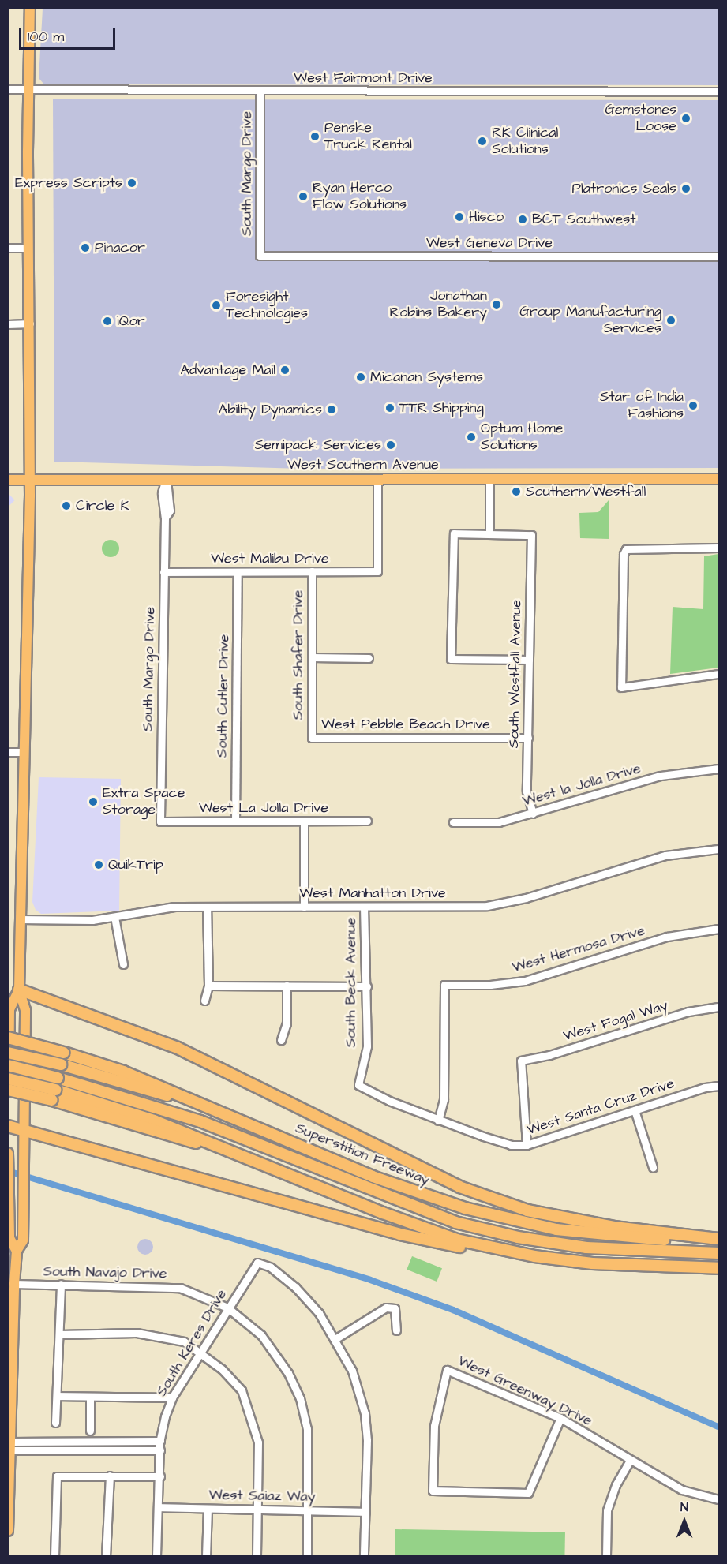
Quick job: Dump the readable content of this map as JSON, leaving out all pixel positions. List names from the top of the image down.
{
  "streets": {
    "highway": ["Superstition Freeway"],
    "main road": ["West Southern Avenue"],
    "street": [
      "West Fairmont Drive",
      "South Margo Drive",
      "West Geneva Drive",
      "West Malibu Drive",
      "South Shafer Drive",
      "South Westfall Avenue",
      "South Cutler Drive",
      "West Pebble Beach Drive",
      "West la Jolla Drive",
      "West La Jolla Drive",
      "West Manhatton Drive",
      "West Hermosa Drive",
      "South Beck Avenue",
      "West Fogal Way",
      "West Santa Cruz Drive",
      "South Navajo Drive",
      "South Keres Drive",
      "West Greenway Drive",
      "West Saiaz Way"
    ]
  },
  "crossings": [
    ["West Fairmont Drive", "South Margo Drive"],
    ["South Margo Drive", "West Geneva Drive"],
    ["South Margo Drive", "West Southern Avenue"],
    ["South Margo Drive", "West Malibu Drive"],
    ["South Margo Drive", "West La Jolla Drive"],
    ["West Southern Avenue", "West Malibu Drive"],
    ["West Malibu Drive", "South Shafer Drive"],
    ["West Malibu Drive", "South Cutler Drive"],
    ["South Shafer Drive", "West Pebble Beach Drive"],
    ["South Westfall Avenue", "West Pebble Beach Drive"],
    ["South Westfall Avenue", "West la Jolla Drive"],
    ["South Cutler Drive", "West La Jolla Drive"],
    ["West Manhatton Drive", "South Beck Avenue"],
    ["West Hermosa Drive", "West Santa Cruz Drive"],
    ["South Beck Avenue", "West Santa Cruz Drive"],
    ["West Fogal Way", "West Santa Cruz Drive"],
    ["South Navajo Drive", "South Keres Drive"],
    ["South Navajo Drive", "West Saiaz Way"],
    ["South Keres Drive", "West Saiaz Way"]
  ],
  "places": [
    "Gemstones Loose",
    "Penske Truck Rental",
    "RK Clinical Solutions",
    "Express Scripts",
    "Platronics Seals",
    "Ryan Herco Flow Solutions",
    "Hisco",
    "BCT Southwest",
    "Pinacor",
    "Jonathan Robins Bakery",
    "Foresight Technologies",
    "Group Manufacturing Services",
    "iQor",
    "Advantage Mail",
    "Micanan Systems",
    "Star of India Fashions",
    "TTR Shipping",
    "Ability Dynamics",
    "Optum Home Solutions",
    "Semipack Services",
    "Southern/Westfall",
    "Circle K",
    "Extra Space Storage",
    "QuikTrip"
  ],
  "scale_bar": "100 m",
  "north": "top"
}
